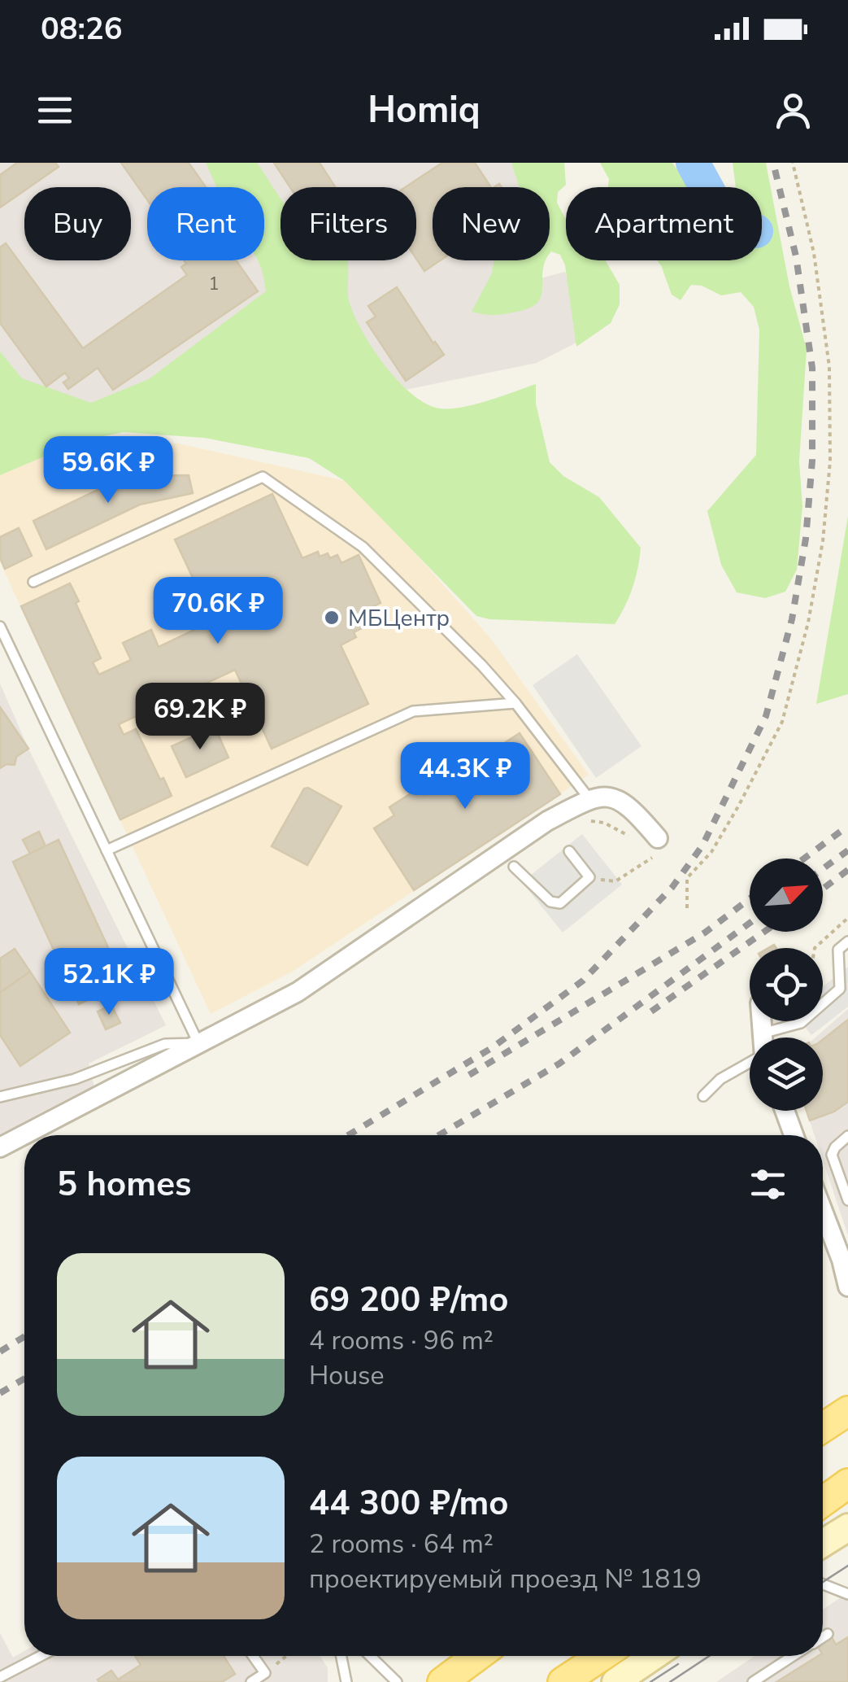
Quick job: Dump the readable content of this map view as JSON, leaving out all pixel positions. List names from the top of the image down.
{
  "places": ["МБЦентр"],
  "house_numbers": ["1"],
  "north": "top right",
  "page": {
    "status": "08:26",
    "header": "Homiq",
    "chip": [
      "Buy",
      "Rent",
      "Filters",
      "New",
      "Apartment"
    ],
    "price": [
      "59.6K ₽",
      "70.6K ₽",
      "69.2K ₽",
      "44.3K ₽",
      "52.1K ₽"
    ],
    "heading": "5 homes",
    "list": [
      {
        "name": "69 200 ₽/mo",
        "note": "4 rooms · 96 m² · House"
      },
      {
        "name": "44 300 ₽/mo",
        "note": "2 rooms · 64 m² · проектируемый проезд № 1819"
      }
    ]
  }
}
